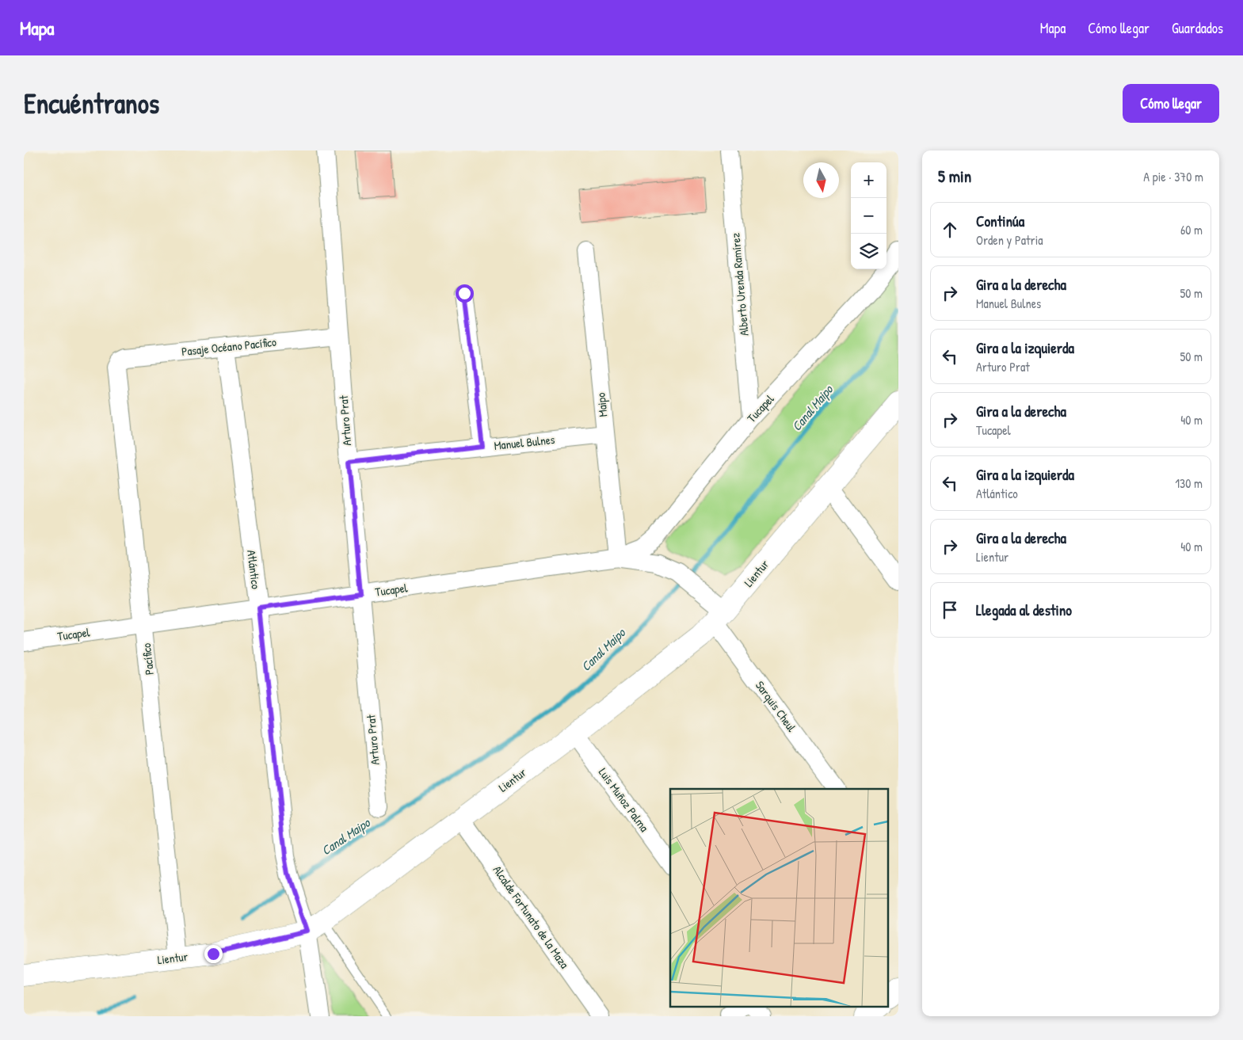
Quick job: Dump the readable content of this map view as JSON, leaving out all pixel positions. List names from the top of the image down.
{
  "streets": {
    "street": [
      "Alberto Urenda Ramírez",
      "Pasaje Océano Pacífico",
      "Maipo",
      "Tucapel",
      "Arturo Prat",
      "Manuel Bulnes",
      "Atlántico",
      "Lientur",
      "Pacífico",
      "Sarquis Cheul",
      "Luis Muñoz Palma",
      "Alcalde Fortunato de la Maza"
    ]
  },
  "crossings": [
    ["Alberto Urenda Ramírez", "Tucapel"],
    ["Pasaje Océano Pacífico", "Arturo Prat"],
    ["Pasaje Océano Pacífico", "Atlántico"],
    ["Pasaje Océano Pacífico", "Pacífico"],
    ["Maipo", "Tucapel"],
    ["Maipo", "Manuel Bulnes"],
    ["Tucapel", "Arturo Prat"],
    ["Tucapel", "Atlántico"],
    ["Tucapel", "Lientur"],
    ["Tucapel", "Pacífico"],
    ["Tucapel", "Sarquis Cheul"],
    ["Arturo Prat", "Manuel Bulnes"],
    ["Atlántico", "Lientur"],
    ["Lientur", "Pacífico"],
    ["Lientur", "Sarquis Cheul"],
    ["Lientur", "Luis Muñoz Palma"],
    ["Lientur", "Alcalde Fortunato de la Maza"]
  ],
  "water": ["Canal Maipo"],
  "north": "bottom",
  "page": {
    "header": "Mapa",
    "nav": ["Mapa", "Cómo llegar", "Guardados"],
    "buttons": "Cómo llegar",
    "title": "Encuéntranos",
    "heading": ["5 min", "A pie · 370 m"],
    "map_buttons": ["+", "−"],
    "list": [
      ["Continúa", "Orden y Patria", "60 m"],
      ["Gira a la derecha", "Manuel Bulnes", "50 m"],
      ["Gira a la izquierda", "Arturo Prat", "50 m"],
      ["Gira a la derecha", "Tucapel", "40 m"],
      ["Gira a la izquierda", "Atlántico", "130 m"],
      ["Gira a la derecha", "Lientur", "40 m"],
      "Llegada al destino"
    ]
  }
}
